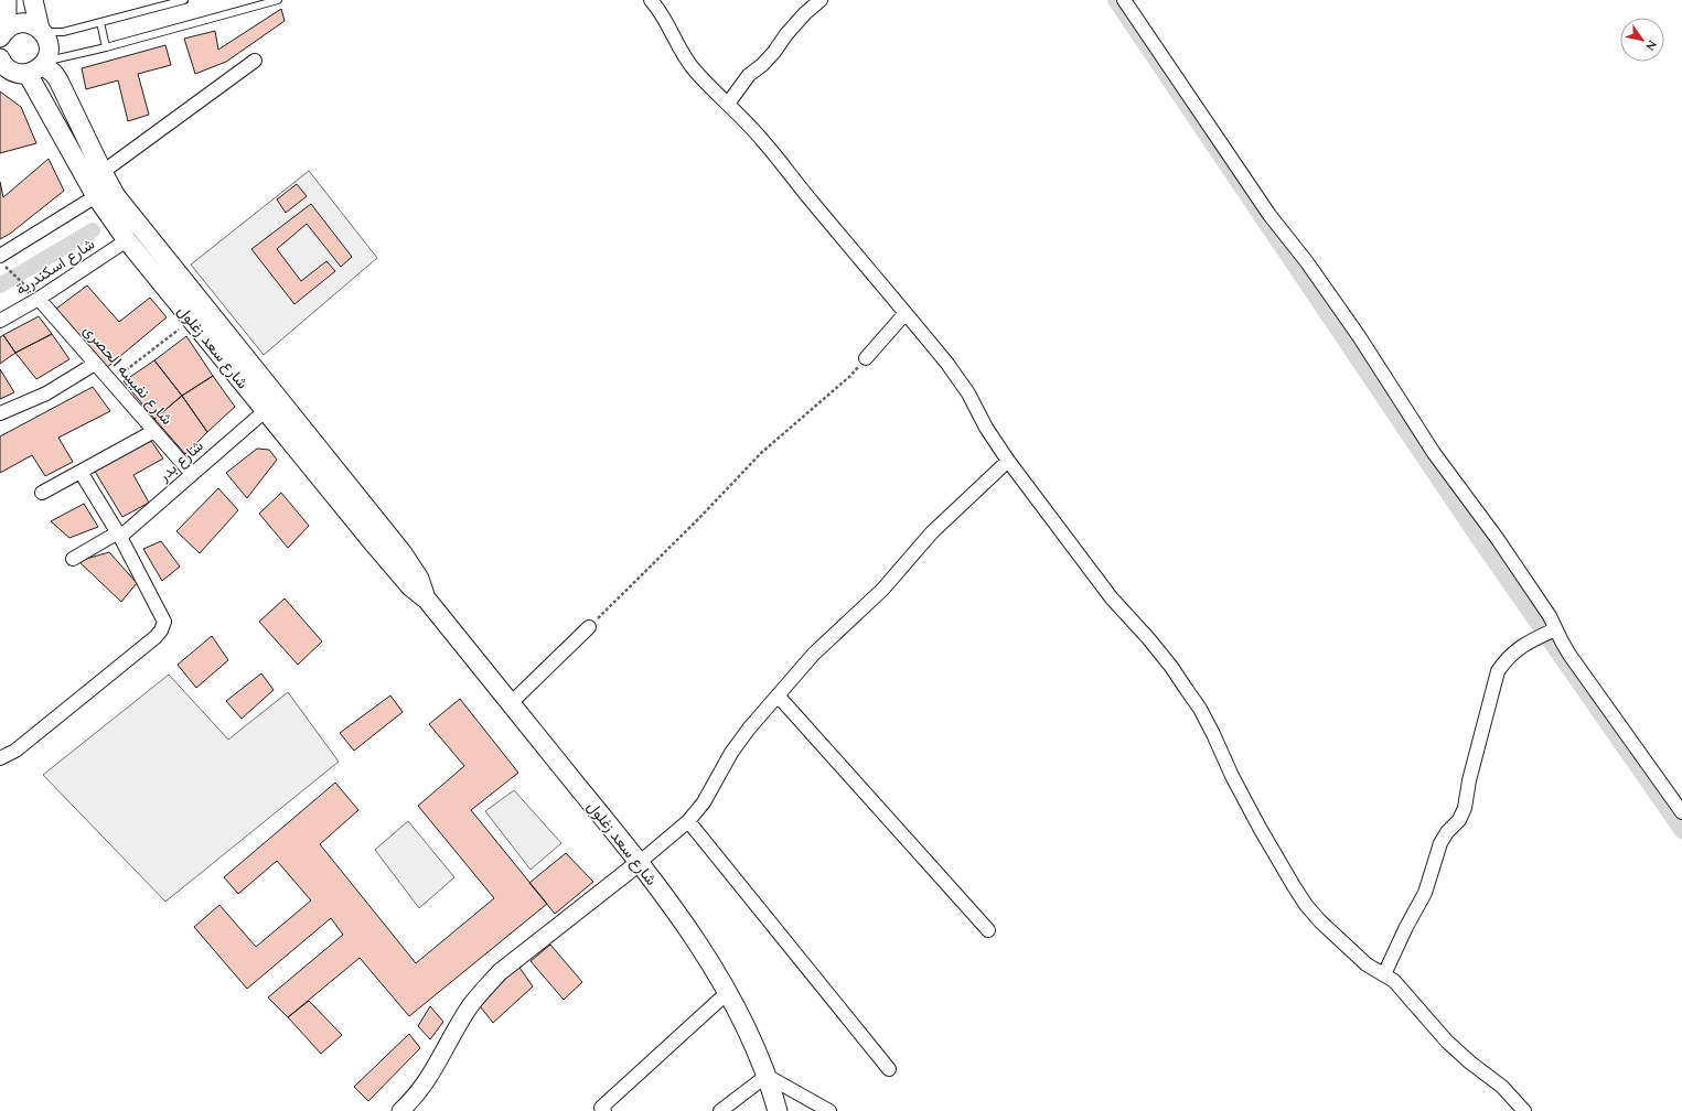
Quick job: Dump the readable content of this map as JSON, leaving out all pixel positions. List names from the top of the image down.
{
  "streets": {
    "main road": ["شارع سعد زغلول"],
    "street": ["شارع اسكندرية", "شارع نفيسه الحصرى", "شارع بدر"]
  },
  "crossings": [
    ["شارع اسكندرية", "شارع سعد زغلول"],
    ["شارع اسكندرية", "شارع نفيسه الحصرى"],
    ["شارع سعد زغلول", "شارع بدر"],
    ["شارع نفيسه الحصرى", "شارع بدر"]
  ],
  "north": "bottom right"
}
